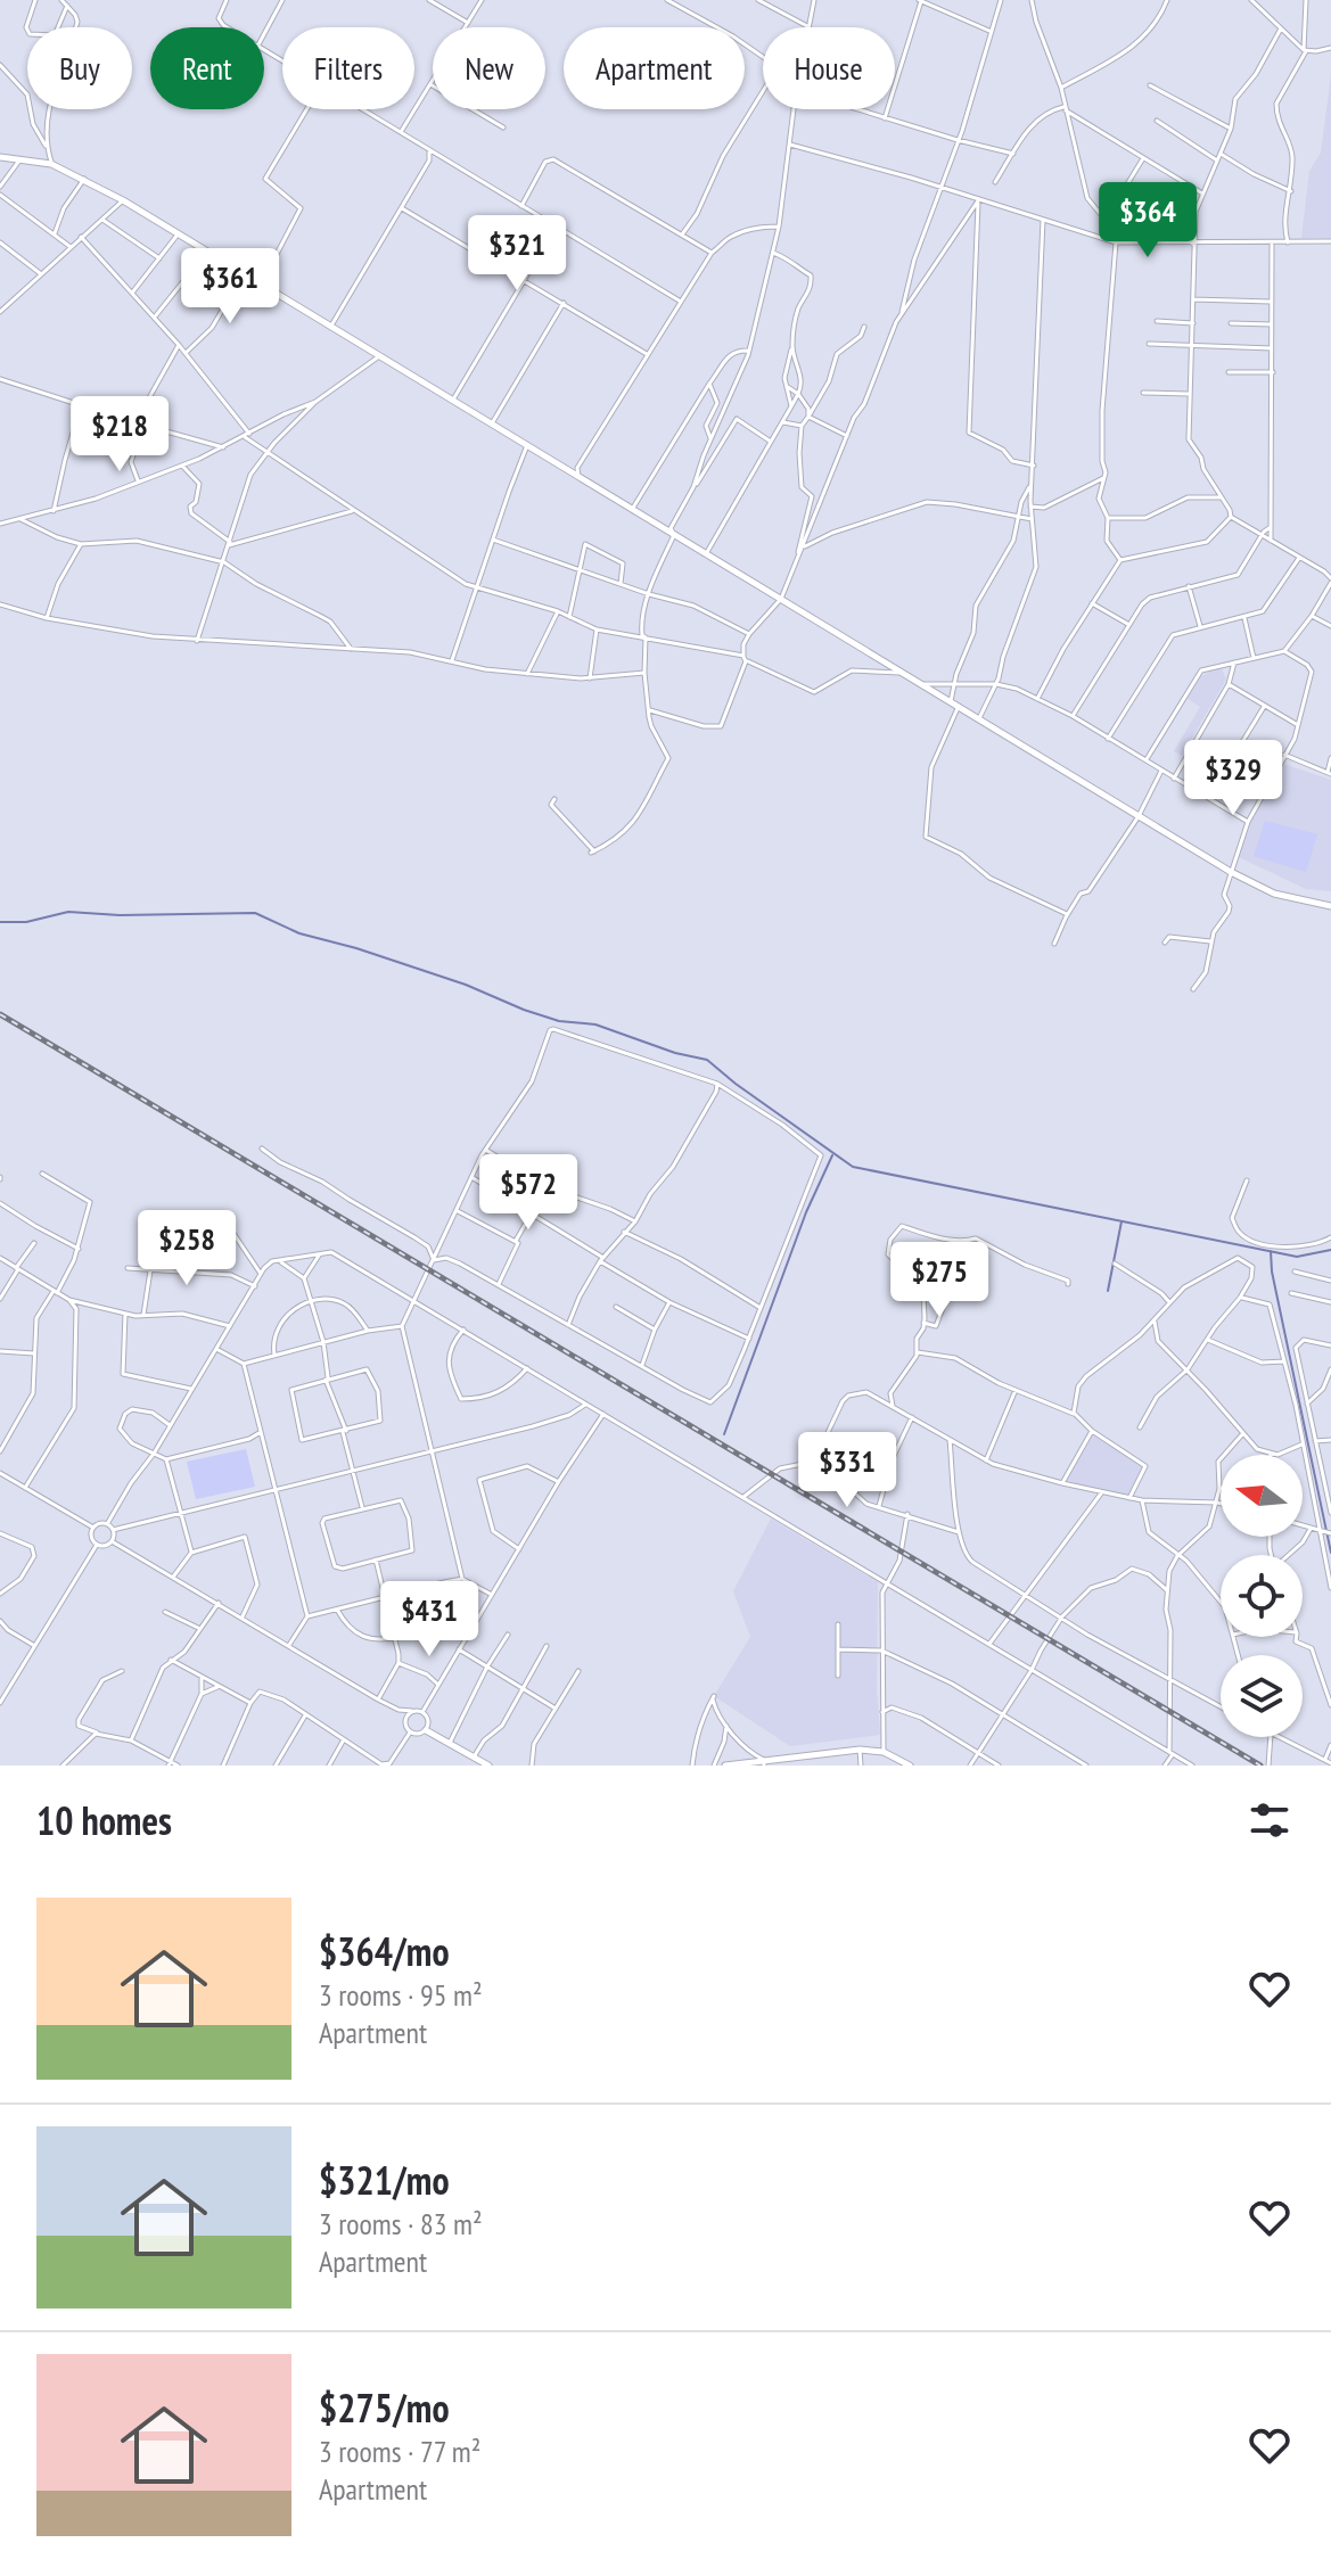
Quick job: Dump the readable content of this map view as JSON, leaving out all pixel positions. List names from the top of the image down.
{
  "north": "left",
  "page": {
    "chip": [
      "Buy",
      "Rent",
      "Filters",
      "New",
      "Apartment",
      "House"
    ],
    "price": [
      "$364",
      "$321",
      "$361",
      "$218",
      "$329",
      "$572",
      "$258",
      "$275",
      "$331",
      "$431"
    ],
    "heading": "10 homes",
    "list": [
      {
        "name": "$364/mo",
        "note": "3 rooms · 95 m² · Apartment"
      },
      {
        "name": "$321/mo",
        "note": "3 rooms · 83 m² · Apartment"
      },
      {
        "name": "$275/mo",
        "note": "3 rooms · 77 m² · Apartment"
      }
    ]
  }
}
